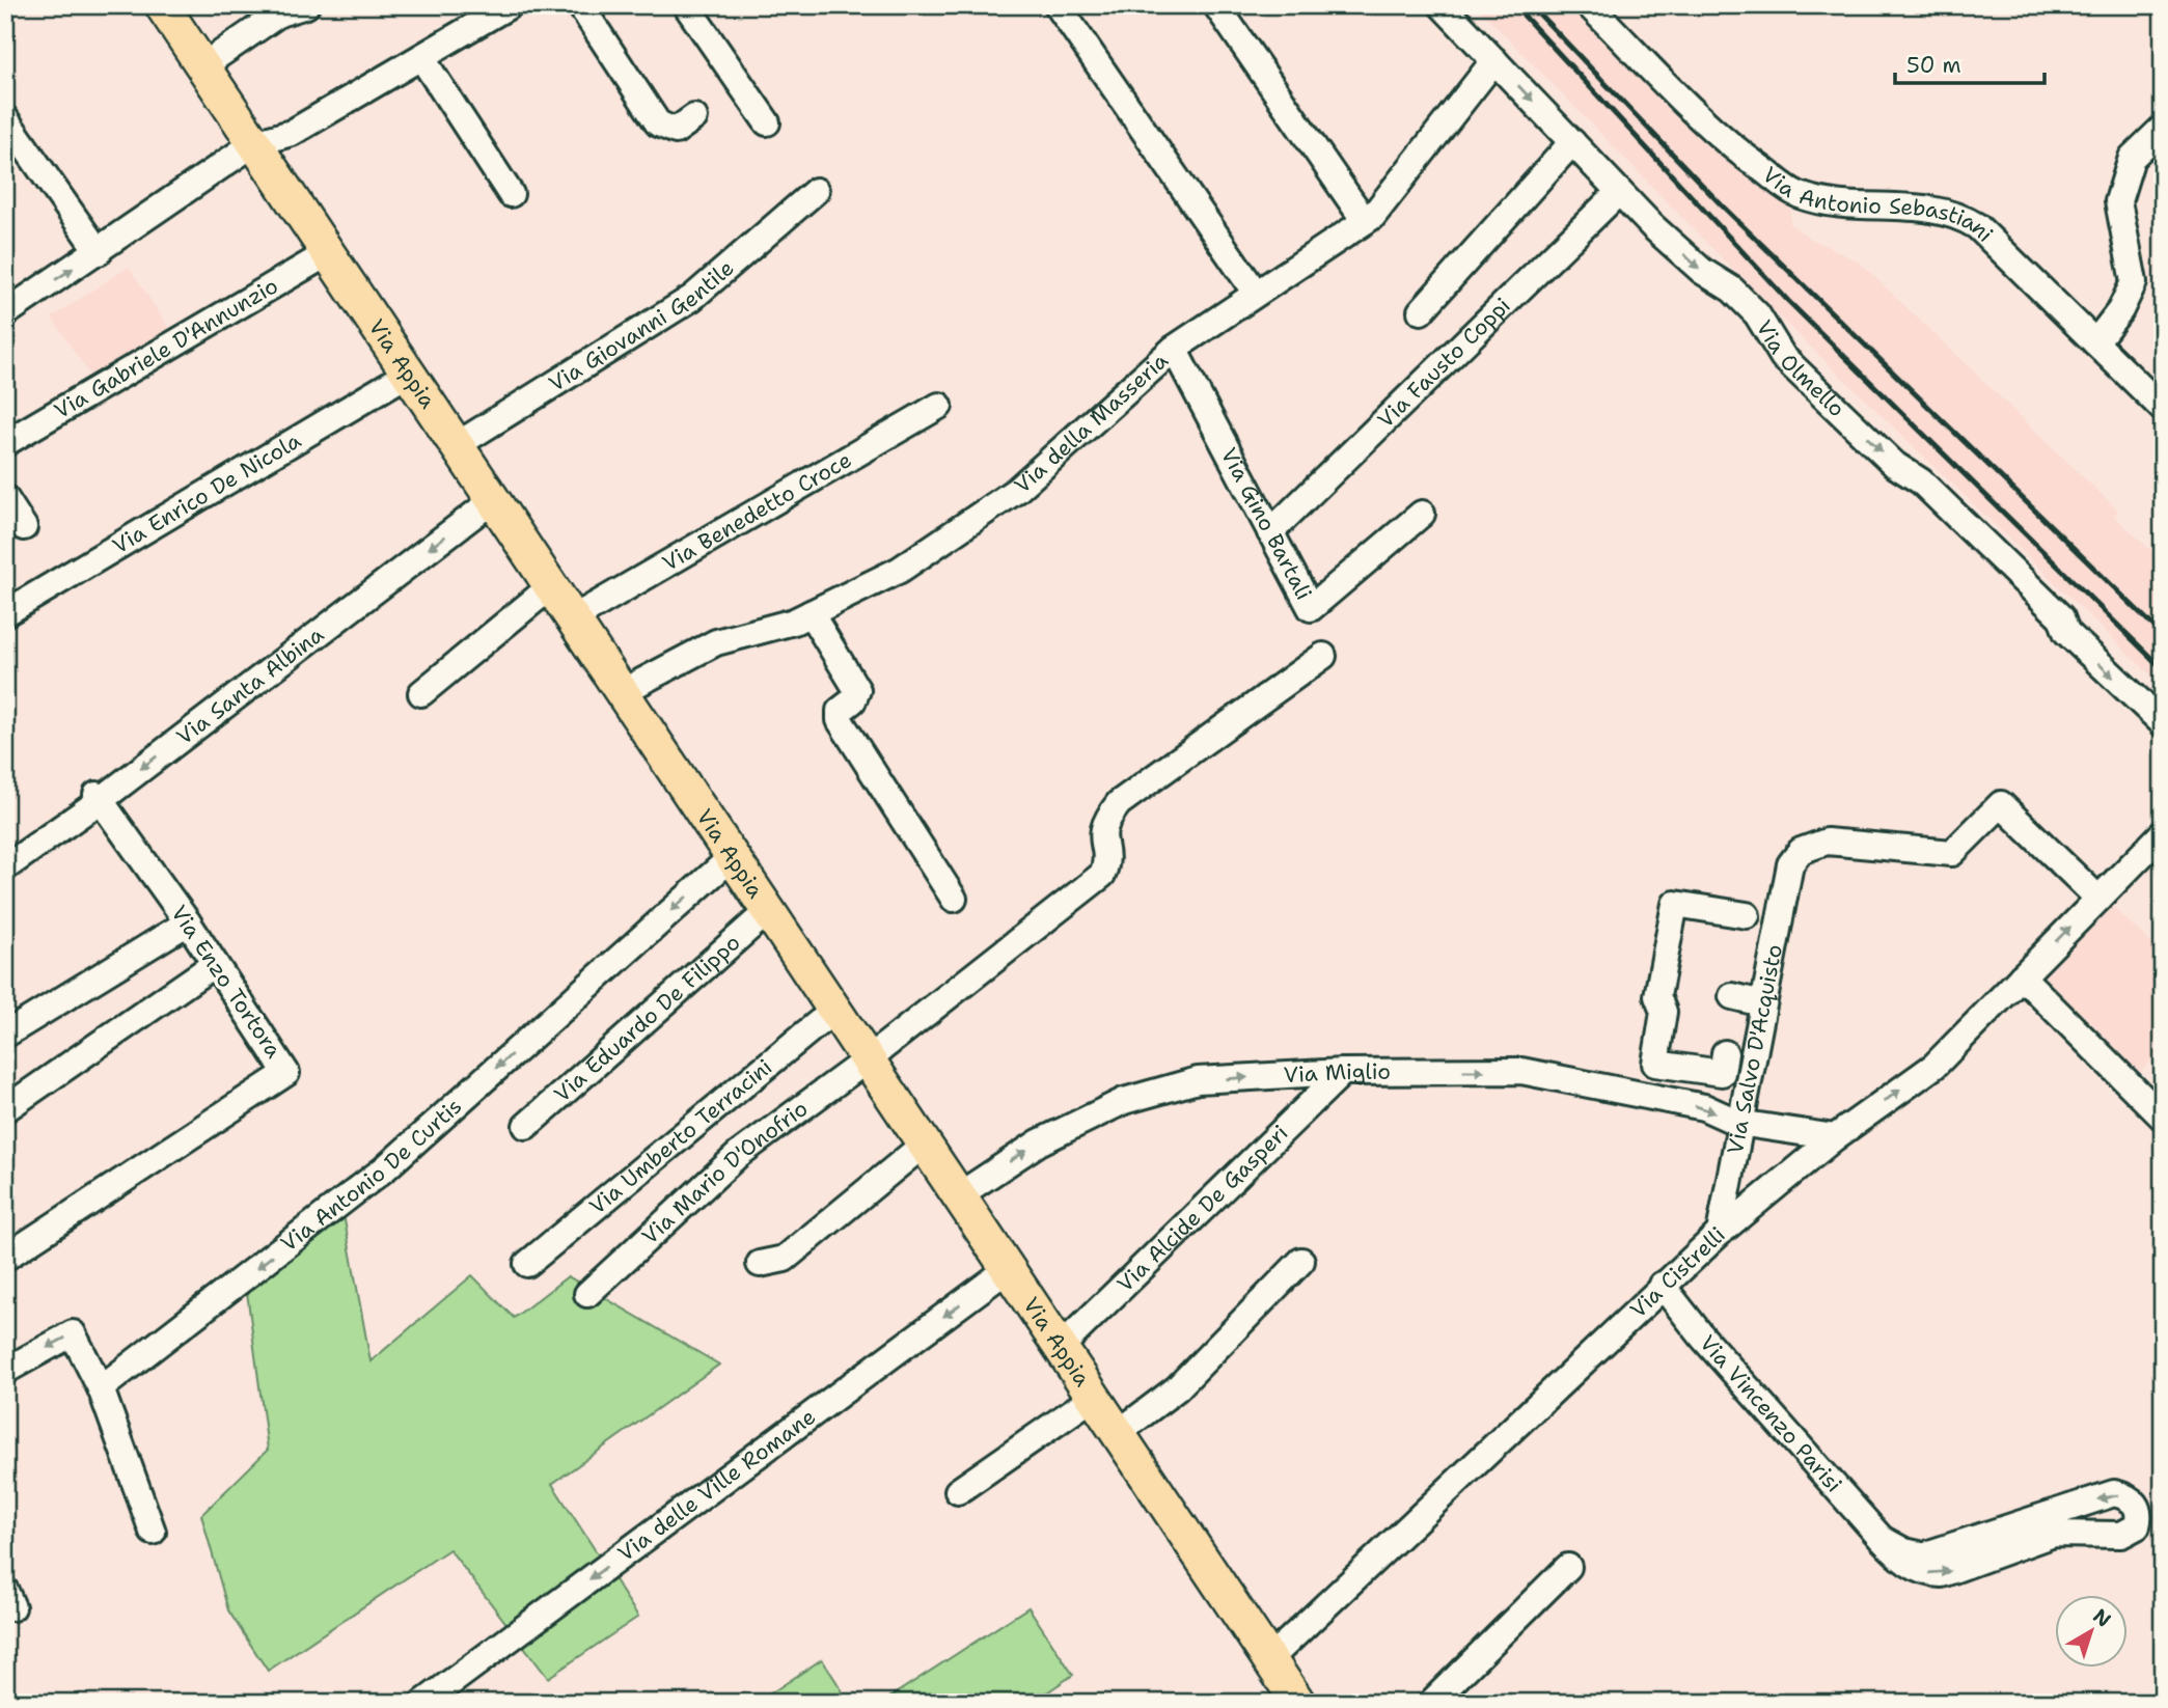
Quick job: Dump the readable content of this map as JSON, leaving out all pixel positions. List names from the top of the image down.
{
  "streets": {
    "main road": ["Via Appia"],
    "street": [
      "Via Antonio Sebastiani",
      "Via Giovanni Gentile",
      "Via Gabriele D'Annunzio",
      "Via Fausto Coppi",
      "Via Olmello",
      "Via della Masseria",
      "Via Enrico De Nicola",
      "Via Benedetto Croce",
      "Via Gino Bartali",
      "Via Santa Albina",
      "Via Enzo Tortora",
      "Via Eduardo De Filippo",
      "Via Salvo D'Acquisto",
      "Via Miglio",
      "Via Umberto Terracini",
      "Via Mario D'Onofrio",
      "Via Antonio De Curtis",
      "Via Alcide De Gasperi",
      "Via Cistrelli",
      "Via Vincenzo Parisi",
      "Via delle Ville Romane"
    ]
  },
  "crossings": [
    ["Via Giovanni Gentile", "Via Appia"],
    ["Via Gabriele D'Annunzio", "Via Appia"],
    ["Via Fausto Coppi", "Via Olmello"],
    ["Via Fausto Coppi", "Via Gino Bartali"],
    ["Via Appia", "Via della Masseria"],
    ["Via Appia", "Via Enrico De Nicola"],
    ["Via Appia", "Via Benedetto Croce"],
    ["Via Appia", "Via Santa Albina"],
    ["Via Appia", "Via Eduardo De Filippo"],
    ["Via Appia", "Via Miglio"],
    ["Via Appia", "Via Umberto Terracini"],
    ["Via Appia", "Via Mario D'Onofrio"],
    ["Via Appia", "Via Antonio De Curtis"],
    ["Via Appia", "Via Alcide De Gasperi"],
    ["Via Appia", "Via Cistrelli"],
    ["Via Appia", "Via delle Ville Romane"],
    ["Via Olmello", "Via della Masseria"],
    ["Via della Masseria", "Via Gino Bartali"],
    ["Via Santa Albina", "Via Enzo Tortora"],
    ["Via Salvo D'Acquisto", "Via Miglio"],
    ["Via Salvo D'Acquisto", "Via Cistrelli"],
    ["Via Miglio", "Via Alcide De Gasperi"],
    ["Via Miglio", "Via Cistrelli"],
    ["Via Cistrelli", "Via Vincenzo Parisi"]
  ],
  "one_way": ["Via Olmello", "Via Miglio", "Via Antonio De Curtis"],
  "scale_bar": "50 m",
  "north": "top right"
}
